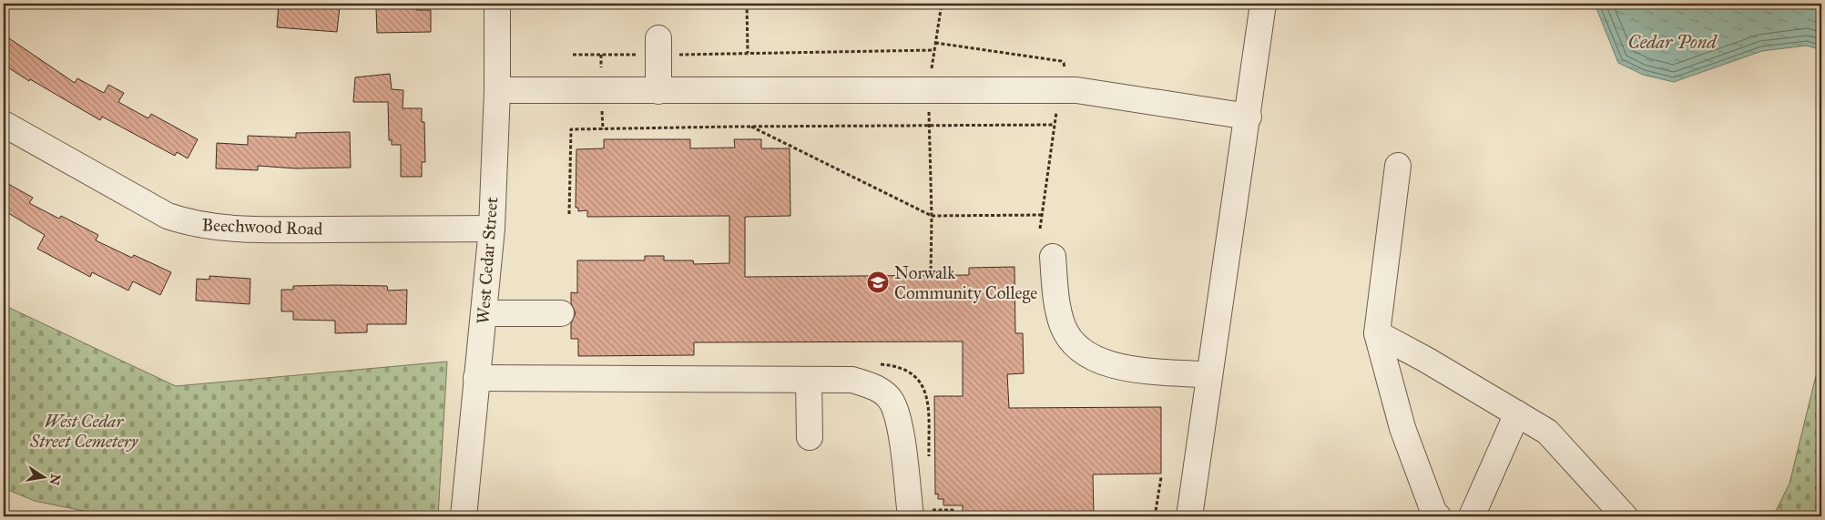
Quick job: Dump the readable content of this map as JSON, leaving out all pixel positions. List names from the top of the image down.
{
  "streets": {
    "street": ["Beechwood Road", "West Cedar Street"]
  },
  "crossings": [
    ["Beechwood Road", "West Cedar Street"]
  ],
  "water": ["Cedar Pond"],
  "parks": ["West Cedar Street Cemetery"],
  "places": {
    "school or university": ["Norwalk Community College"]
  },
  "north": "right"
}
